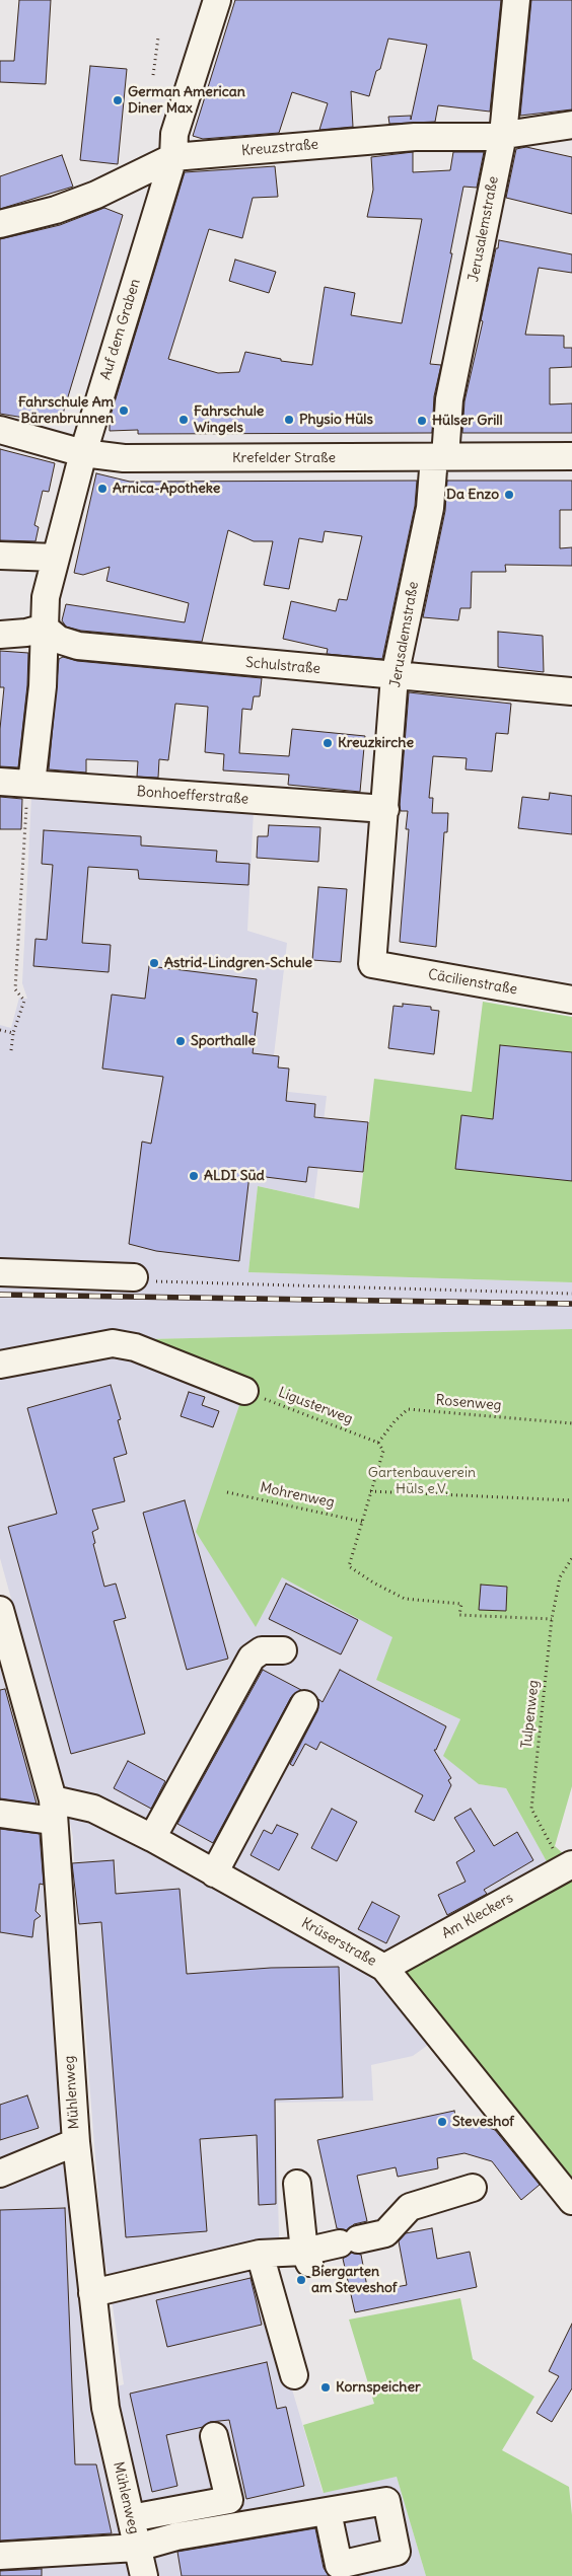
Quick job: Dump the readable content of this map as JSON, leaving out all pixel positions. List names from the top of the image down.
{
  "streets": {
    "street": [
      "Kreuzstraße",
      "Jerusalemstraße",
      "Auf dem Graben",
      "Krefelder Straße",
      "Schulstraße",
      "Bonhoefferstraße",
      "Cäcilienstraße",
      "Am Kleckers",
      "Krüserstraße",
      "Mühlenweg"
    ],
    "path": [
      "Rosenweg",
      "Ligusterweg",
      "Mohrenweg",
      "Tulpenweg"
    ]
  },
  "crossings": [
    ["Kreuzstraße", "Jerusalemstraße"],
    ["Kreuzstraße", "Auf dem Graben"],
    ["Jerusalemstraße", "Krefelder Straße"],
    ["Jerusalemstraße", "Schulstraße"],
    ["Jerusalemstraße", "Bonhoefferstraße"],
    ["Jerusalemstraße", "Cäcilienstraße"],
    ["Auf dem Graben", "Krefelder Straße"],
    ["Auf dem Graben", "Schulstraße"],
    ["Auf dem Graben", "Bonhoefferstraße"],
    ["Rosenweg", "Ligusterweg"],
    ["Tulpenweg", "Am Kleckers"],
    ["Am Kleckers", "Krüserstraße"],
    ["Krüserstraße", "Mühlenweg"]
  ],
  "parks": ["Gartenbauverein Hüls e.V."],
  "places": [
    "German American Diner Max",
    "Fahrschule Am Bärenbrunnen",
    "Fahrschule Wingels",
    "Physio Hüls",
    "Hülser Grill",
    "Arnica-Apotheke",
    "Da Enzo",
    "Kreuzkirche",
    "Astrid-Lindgren-Schule",
    "Sporthalle",
    "ALDI Süd",
    "Steveshof",
    "Biergarten am Steveshof",
    "Kornspeicher"
  ]
}
